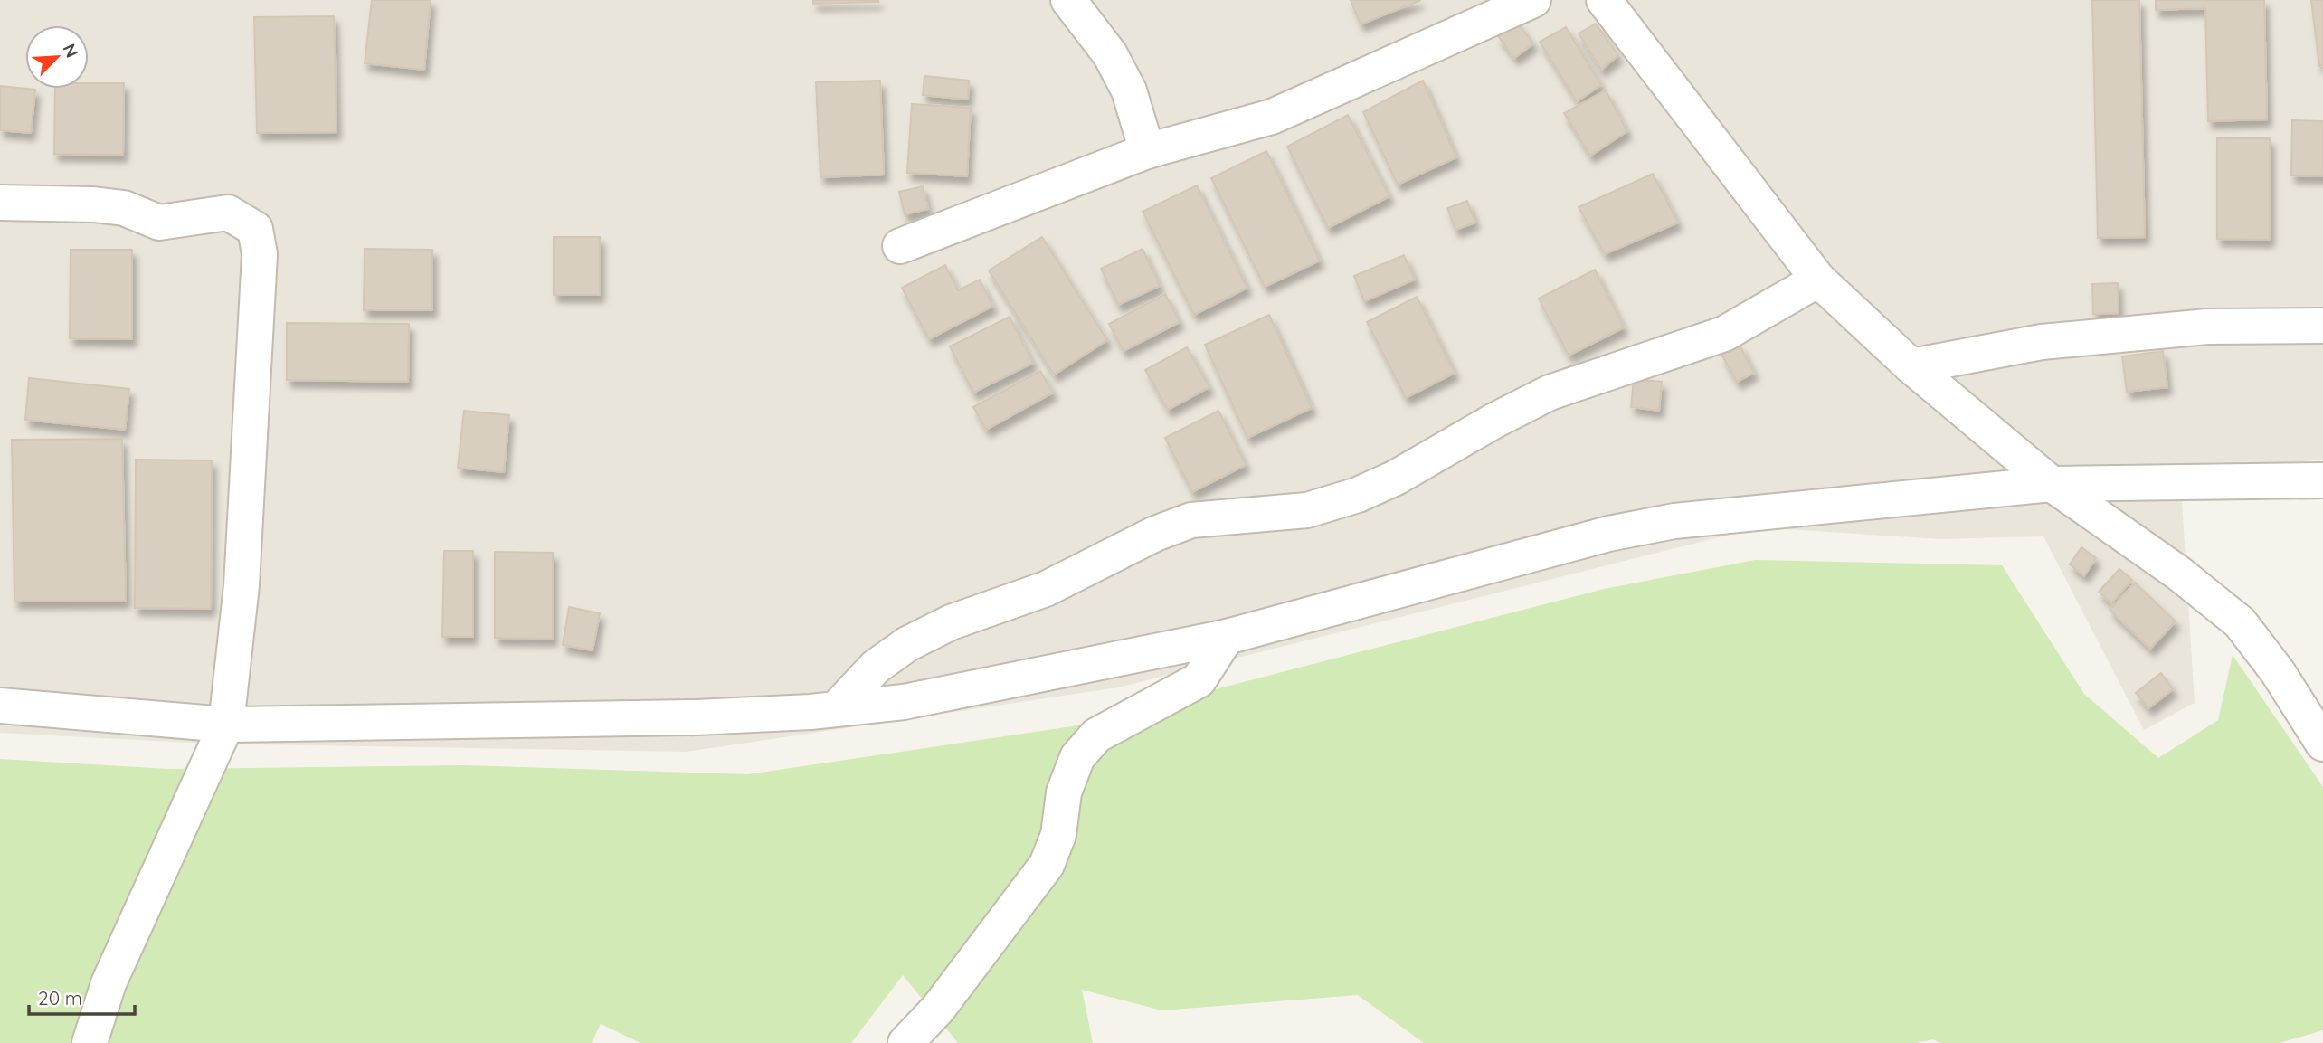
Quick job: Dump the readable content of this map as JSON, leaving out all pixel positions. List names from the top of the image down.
{
  "scale_bar": "20 m",
  "north": "top right"
}
